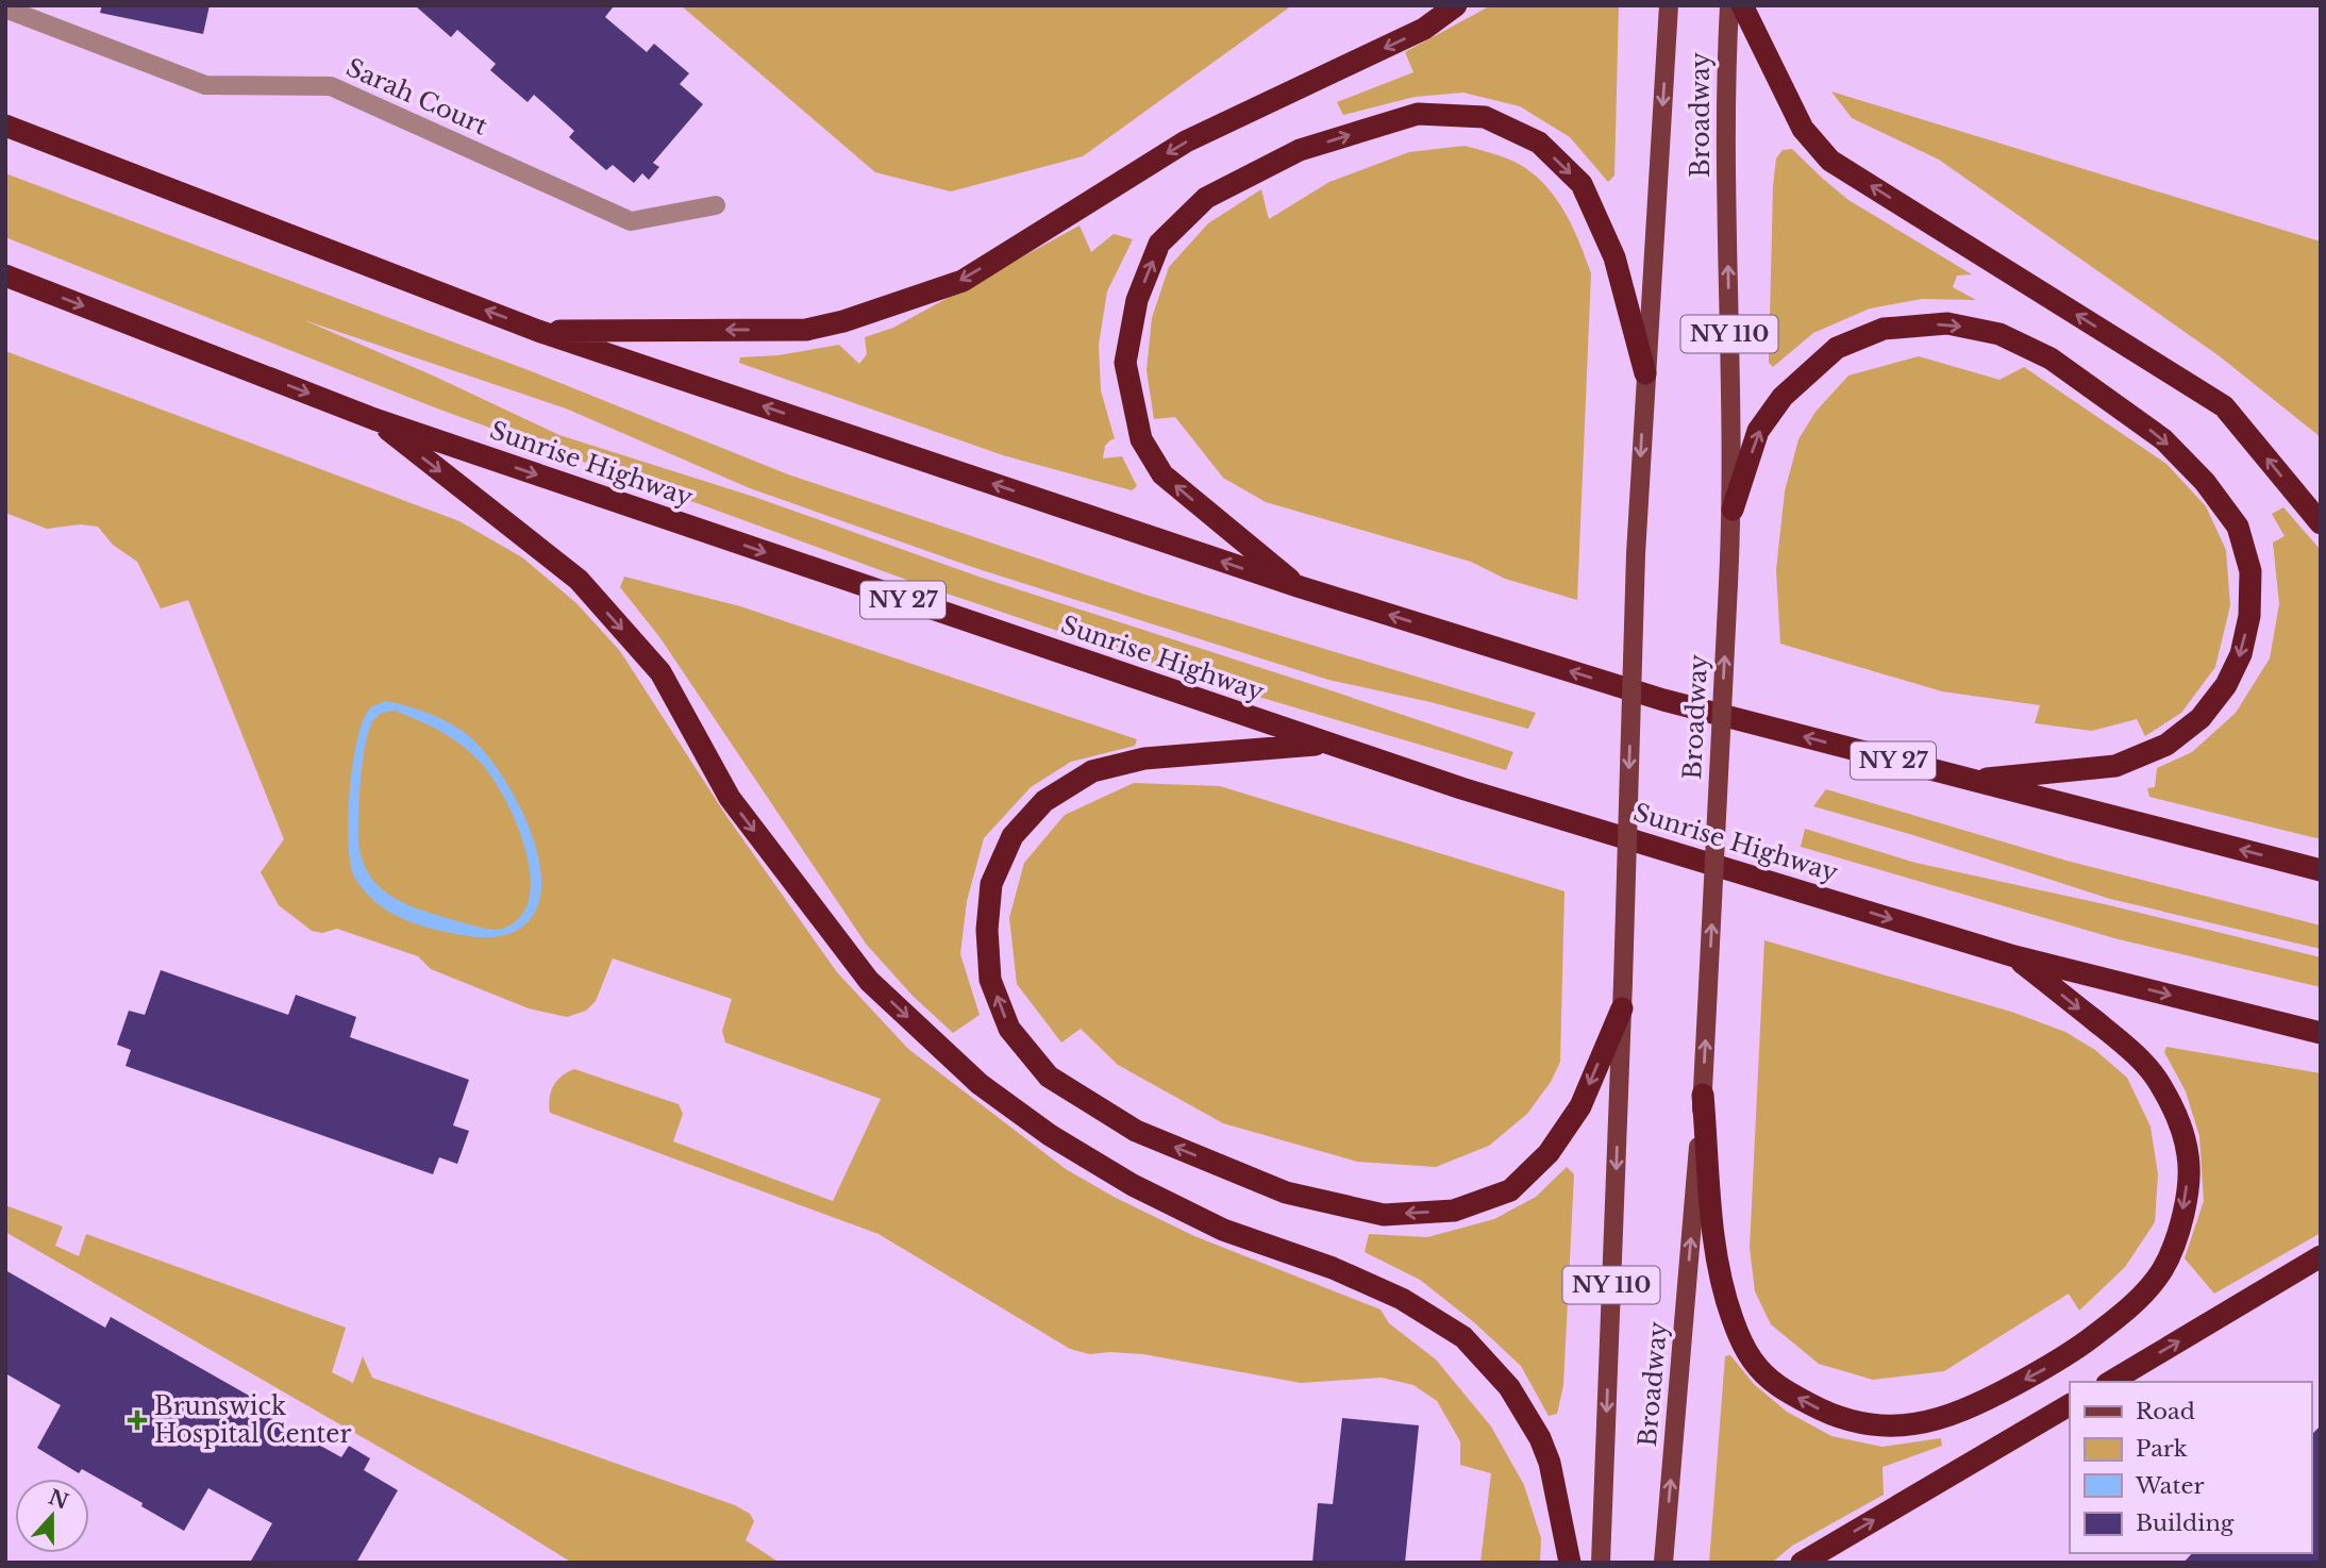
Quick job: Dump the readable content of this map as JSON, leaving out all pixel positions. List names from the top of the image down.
{
  "streets": {
    "highway": ["Sunrise Highway", "NY 27"],
    "main road": ["Broadway", "NY 110"],
    "street": ["Sarah Court"]
  },
  "places": {
    "health": ["Brunswick Hospital Center"]
  },
  "legend": [
    "Road",
    "Park",
    "Water",
    "Building"
  ],
  "north": "top"
}
